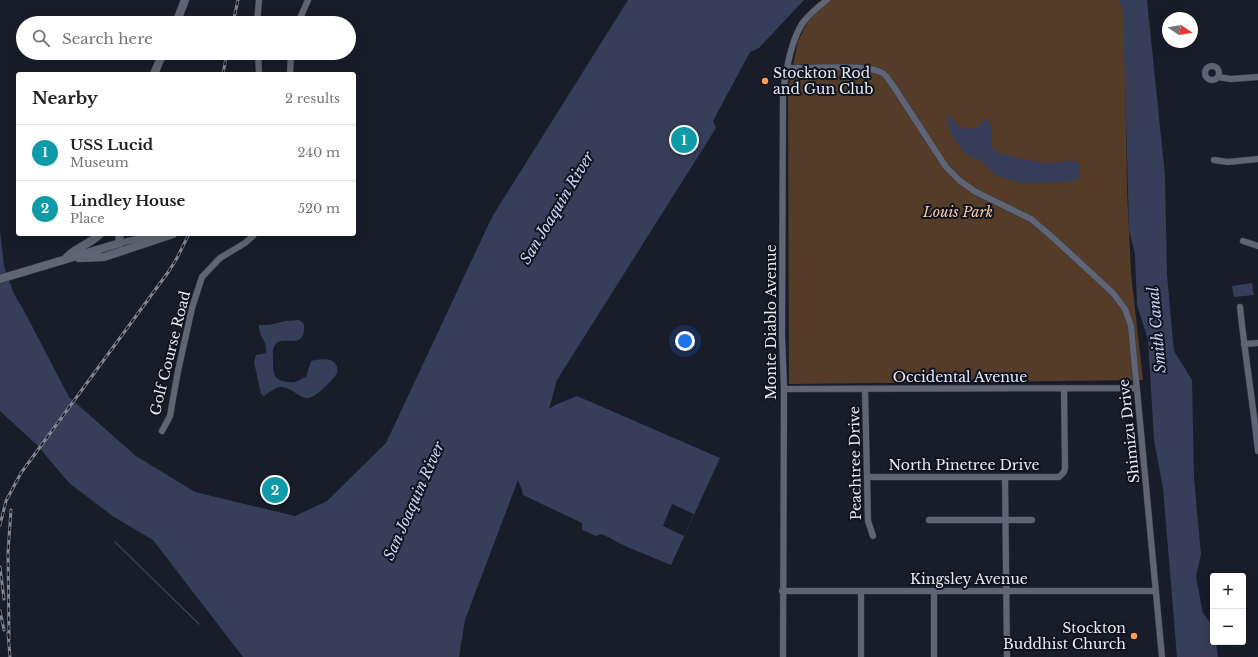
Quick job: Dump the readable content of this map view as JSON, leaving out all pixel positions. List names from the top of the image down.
{
  "streets": {
    "street": [
      "Monte Diablo Avenue",
      "Golf Course Road",
      "Occidental Avenue",
      "Shimizu Drive",
      "Peachtree Drive",
      "North Pinetree Drive",
      "Kingsley Avenue"
    ]
  },
  "crossings": [
    ["Monte Diablo Avenue", "Occidental Avenue"],
    ["Monte Diablo Avenue", "Shimizu Drive"],
    ["Monte Diablo Avenue", "Kingsley Avenue"],
    ["Occidental Avenue", "Shimizu Drive"],
    ["Occidental Avenue", "Peachtree Drive"],
    ["Occidental Avenue", "North Pinetree Drive"],
    ["Shimizu Drive", "Kingsley Avenue"],
    ["Peachtree Drive", "North Pinetree Drive"]
  ],
  "water": ["San Joaquin River", "Smith Canal"],
  "parks": ["Louis Park"],
  "places": ["Stockton Rod and Gun Club", "Stockton Buddhist Church"],
  "north": "right",
  "page": {
    "search": "Search here",
    "heading": ["Nearby", "2 results"],
    "list": [
      {
        "mark": "1",
        "name": "USS Lucid",
        "note": "Museum",
        "value": "240 m"
      },
      {
        "mark": "2",
        "name": "Lindley House",
        "note": "Place",
        "value": "520 m"
      }
    ],
    "pins": ["1", "2"],
    "map_buttons": ["+", "−"]
  }
}
